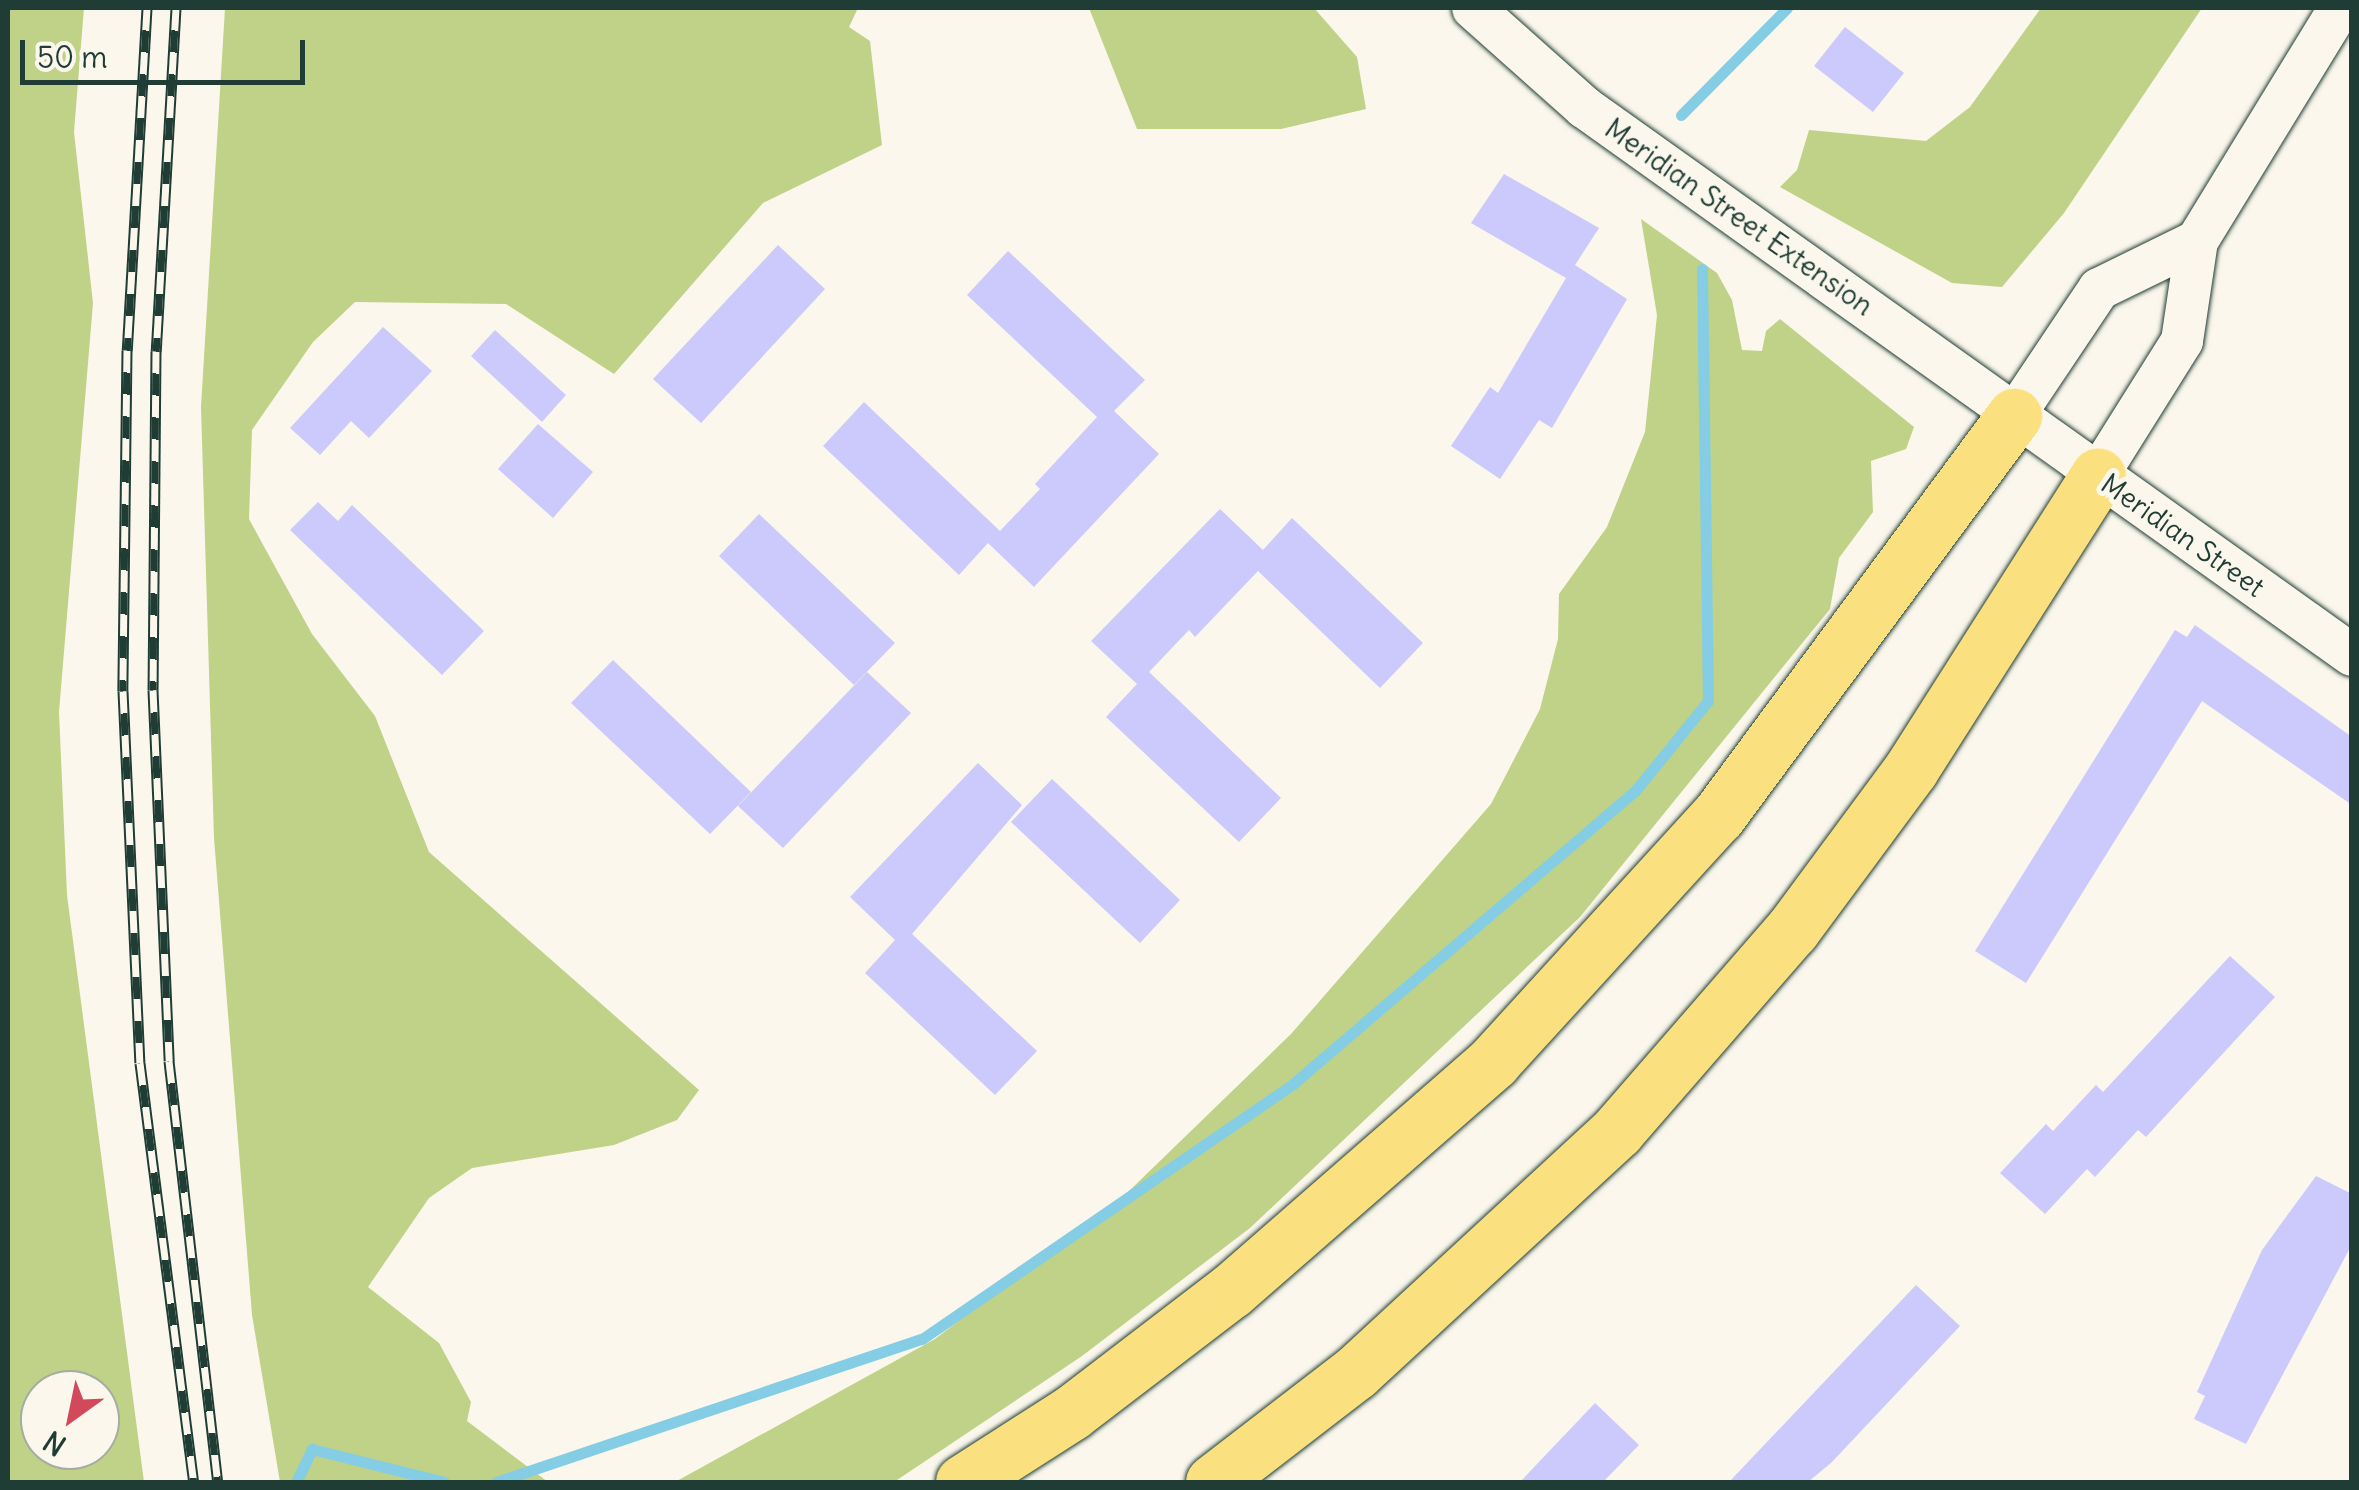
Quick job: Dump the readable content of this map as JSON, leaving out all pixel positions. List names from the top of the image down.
{
  "streets": {
    "street": ["Meridian Street Extension", "Meridian Street"]
  },
  "crossings": [
    ["Meridian Street Extension", "Meridian Street"]
  ],
  "scale_bar": "50 m",
  "north": "bottom left"
}
